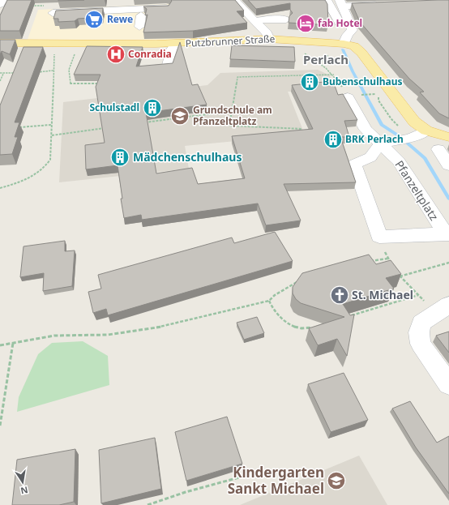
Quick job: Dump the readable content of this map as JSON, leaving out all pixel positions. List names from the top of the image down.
{
  "streets": {
    "main road": ["Putzbrunner Straße"],
    "street": ["Pfanzeltplatz"]
  },
  "districts": ["Perlach"],
  "places": {
    "supermarket": ["Rewe"],
    "hotel": ["fab Hotel"],
    "hospital": ["Conradia"],
    "building": [
      "Bubenschulhaus",
      "Schulstadl",
      "BRK Perlach",
      "Mädchenschulhaus"
    ],
    "school or university": ["Grundschule am Pfanzeltplatz", "Kindergarten Sankt Michael"],
    "church": ["St. Michael"]
  },
  "north": "bottom"
}
